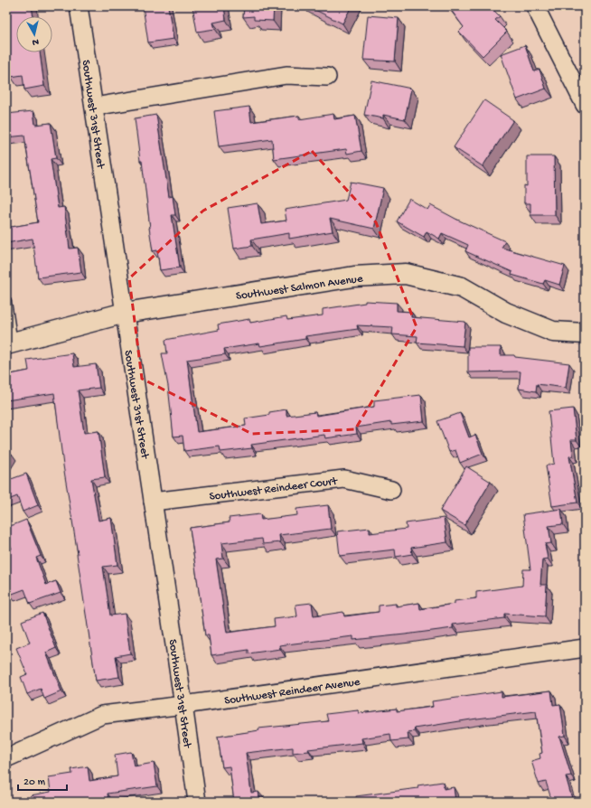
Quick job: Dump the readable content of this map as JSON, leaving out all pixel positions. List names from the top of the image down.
{
  "streets": {
    "street": [
      "Southwest 31st Street",
      "Southwest Salmon Avenue",
      "Southwest Reindeer Court",
      "Southwest Reindeer Avenue"
    ]
  },
  "crossings": [
    ["Southwest 31st Street", "Southwest Salmon Avenue"],
    ["Southwest 31st Street", "Southwest Reindeer Court"],
    ["Southwest 31st Street", "Southwest Reindeer Avenue"]
  ],
  "scale_bar": "20 m",
  "north": "bottom"
}
